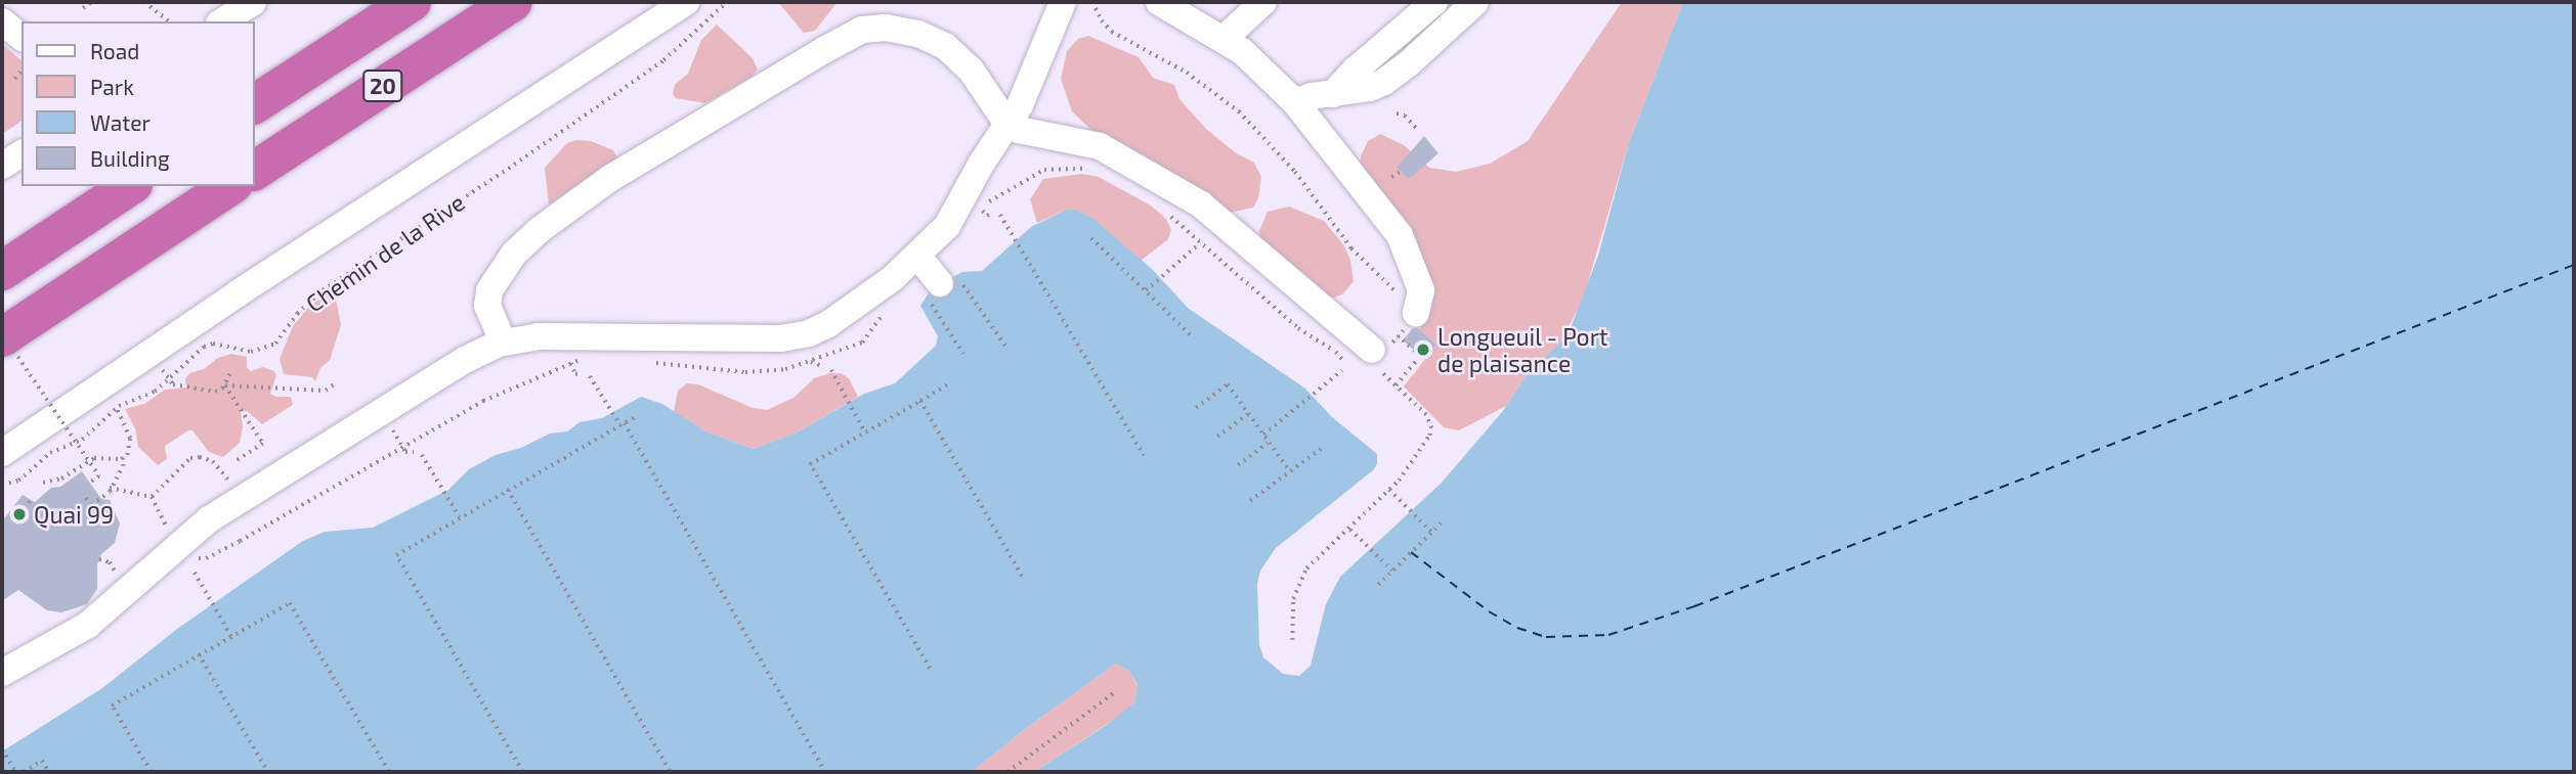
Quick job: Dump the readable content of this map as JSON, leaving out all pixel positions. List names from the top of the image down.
{
  "streets": {
    "highway": ["20"],
    "street": ["Chemin de la Rive"]
  },
  "places": ["Longueuil - Port de plaisance", "Quai 99"],
  "legend": [
    "Road",
    "Park",
    "Water",
    "Building"
  ]
}
